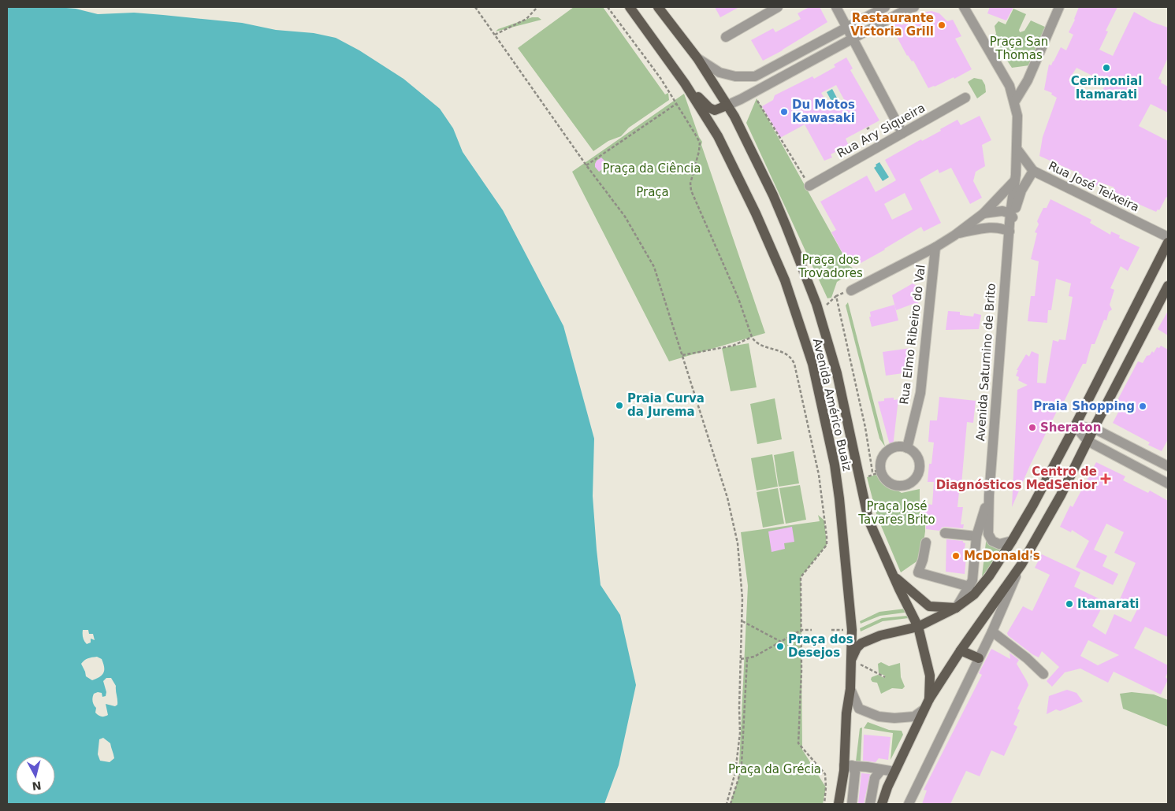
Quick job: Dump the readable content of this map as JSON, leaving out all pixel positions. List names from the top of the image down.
{
  "streets": {
    "main road": ["Avenida Américo Buaiz"],
    "street": [
      "Rua Ary Siqueira",
      "Rua José Teixeira",
      "Rua Elmo Ribeiro do Val",
      "Avenida Saturnino de Brito"
    ]
  },
  "crossings": [
    ["Rua José Teixeira", "Avenida Saturnino de Brito"]
  ],
  "parks": [
    "Praça San Thomas",
    "Praça da Ciência",
    "Praça",
    "Praça dos Trovadores",
    "Praça José Tavares Brito",
    "Praça da Grécia"
  ],
  "places": {
    "other": [
      "Restaurante Victoria Grill",
      "Cerimonial Itamarati",
      "Du Motos Kawasaki",
      "Praia Curva da Jurema",
      "Praia Shopping",
      "Sheraton",
      "McDonald's",
      "Itamarati",
      "Praça dos Desejos"
    ],
    "health": ["Centro de Diagnósticos MedSenior"]
  },
  "north": "bottom"
}
